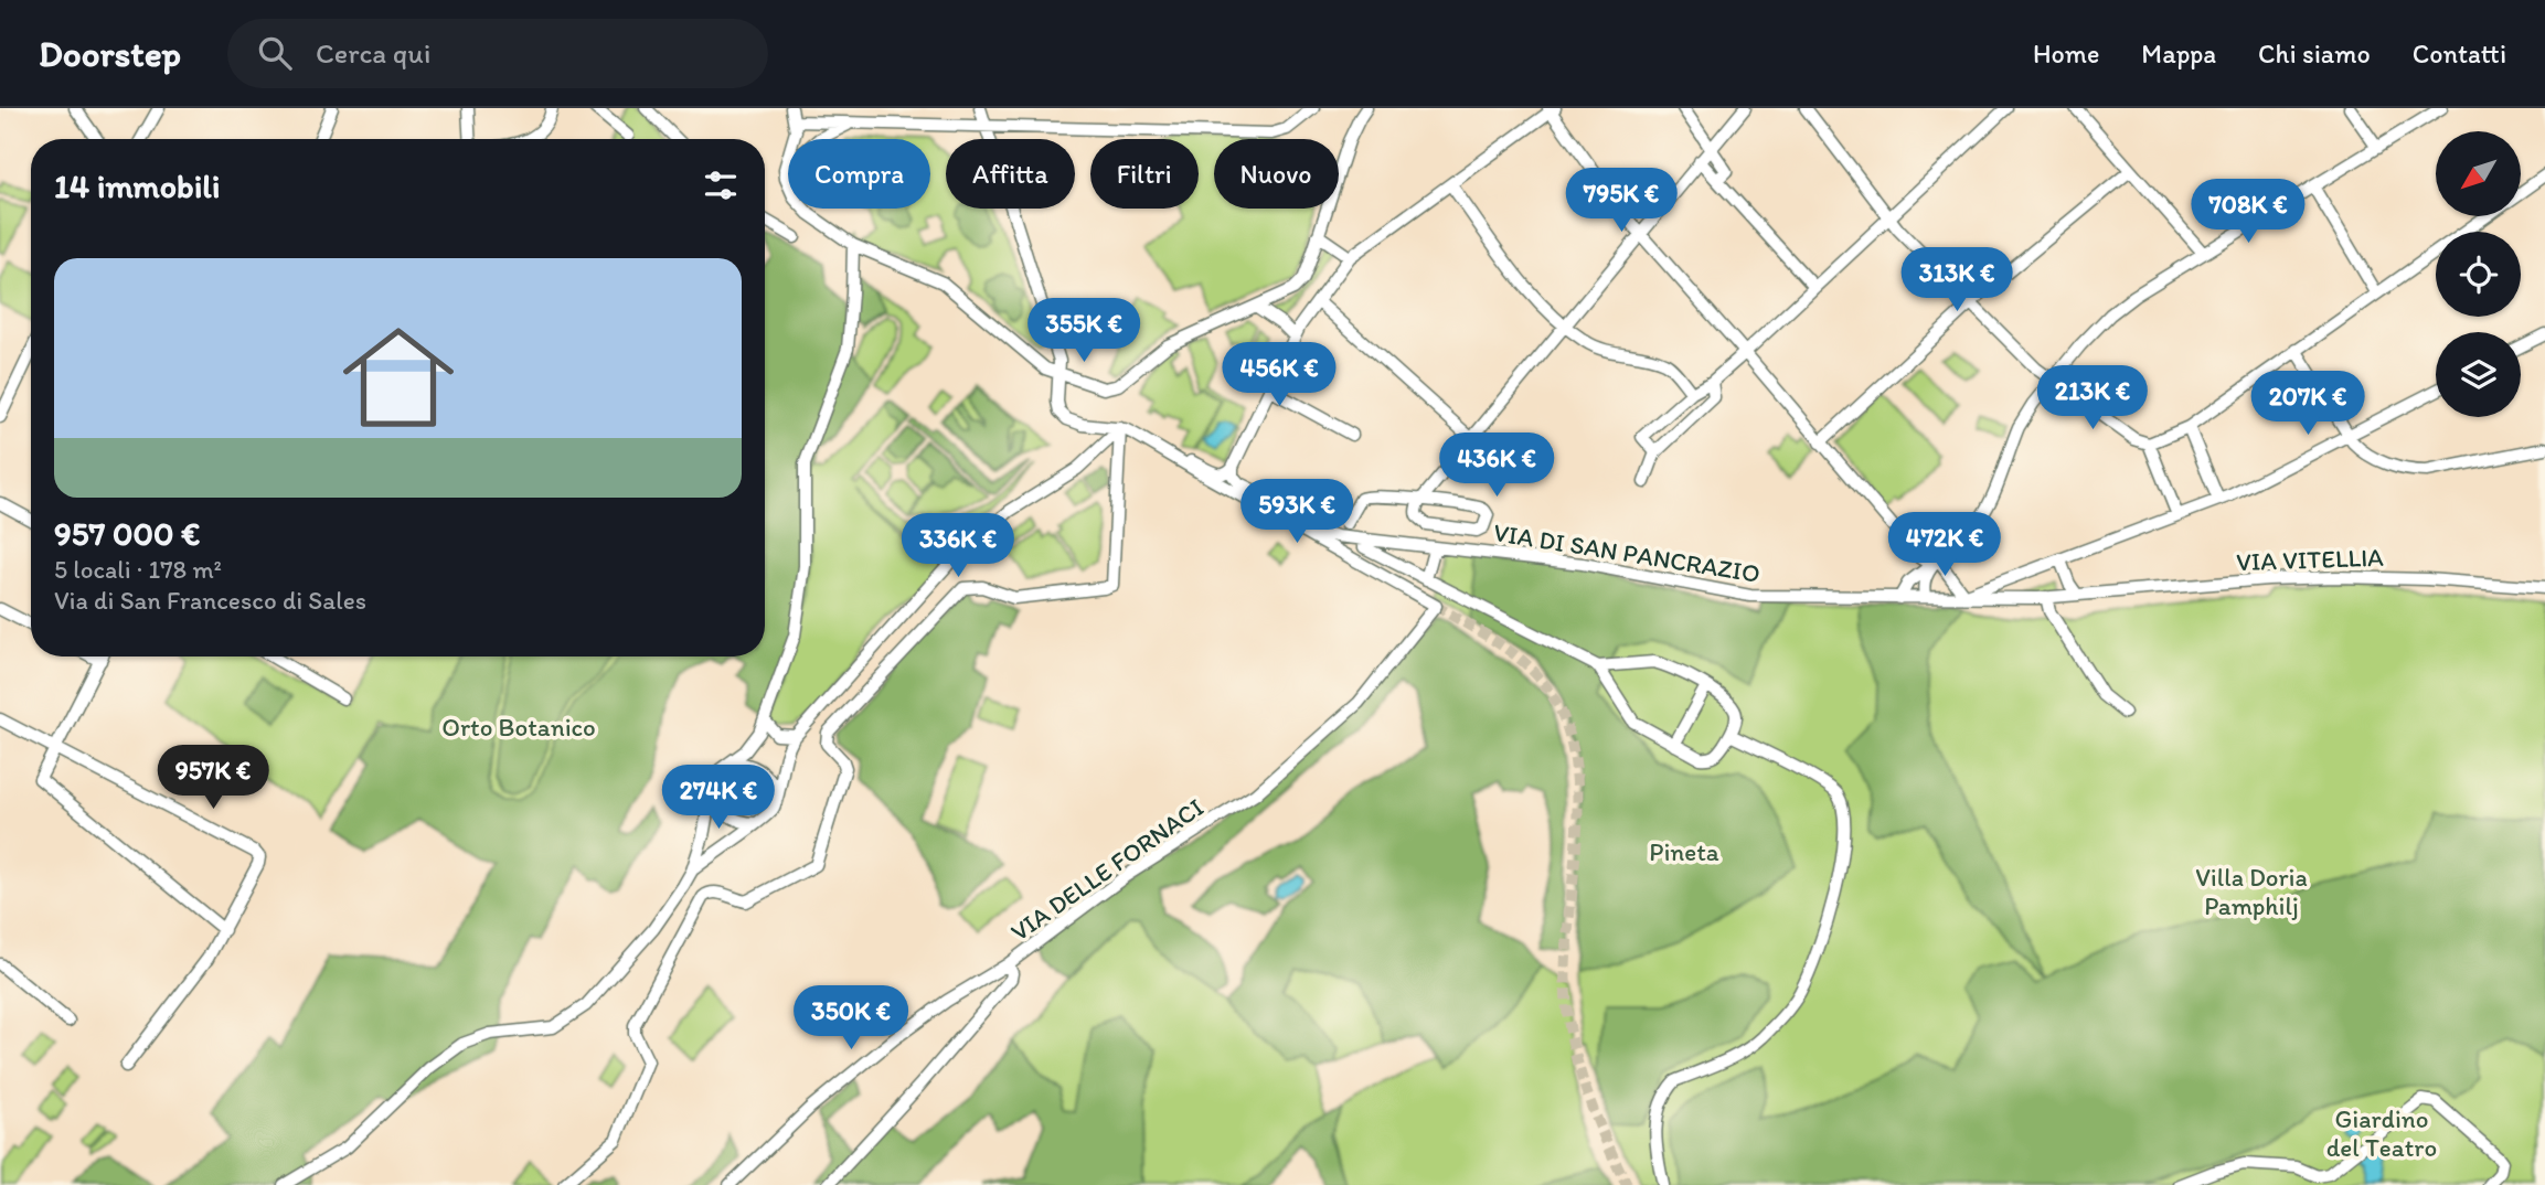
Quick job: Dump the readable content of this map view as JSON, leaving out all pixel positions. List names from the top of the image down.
{
  "streets": {
    "street": ["VIA DI SAN PANCRAZIO", "VIA VITELLIA", "VIA DELLE FORNACI"]
  },
  "crossings": [
    ["VIA DI SAN PANCRAZIO", "VIA VITELLIA"],
    ["VIA DI SAN PANCRAZIO", "VIA DELLE FORNACI"]
  ],
  "parks": [
    "Orto Botanico",
    "Pineta",
    "Villa Doria Pamphilj",
    "Giardino del Teatro"
  ],
  "north": "bottom left",
  "page": {
    "header": "Doorstep",
    "search": "Cerca qui",
    "nav": [
      "Home",
      "Mappa",
      "Chi siamo",
      "Contatti"
    ],
    "chip": [
      "Compra",
      "Affitta",
      "Filtri",
      "Nuovo"
    ],
    "heading": "14 immobili",
    "price": [
      "795K €",
      "708K €",
      "313K €",
      "355K €",
      "456K €",
      "213K €",
      "207K €",
      "436K €",
      "593K €",
      "472K €",
      "336K €",
      "957K €",
      "274K €",
      "350K €"
    ],
    "list": [
      {
        "name": "957 000 €",
        "note": "5 locali · 178 m² · Via di San Francesco di Sales"
      }
    ]
  }
}
